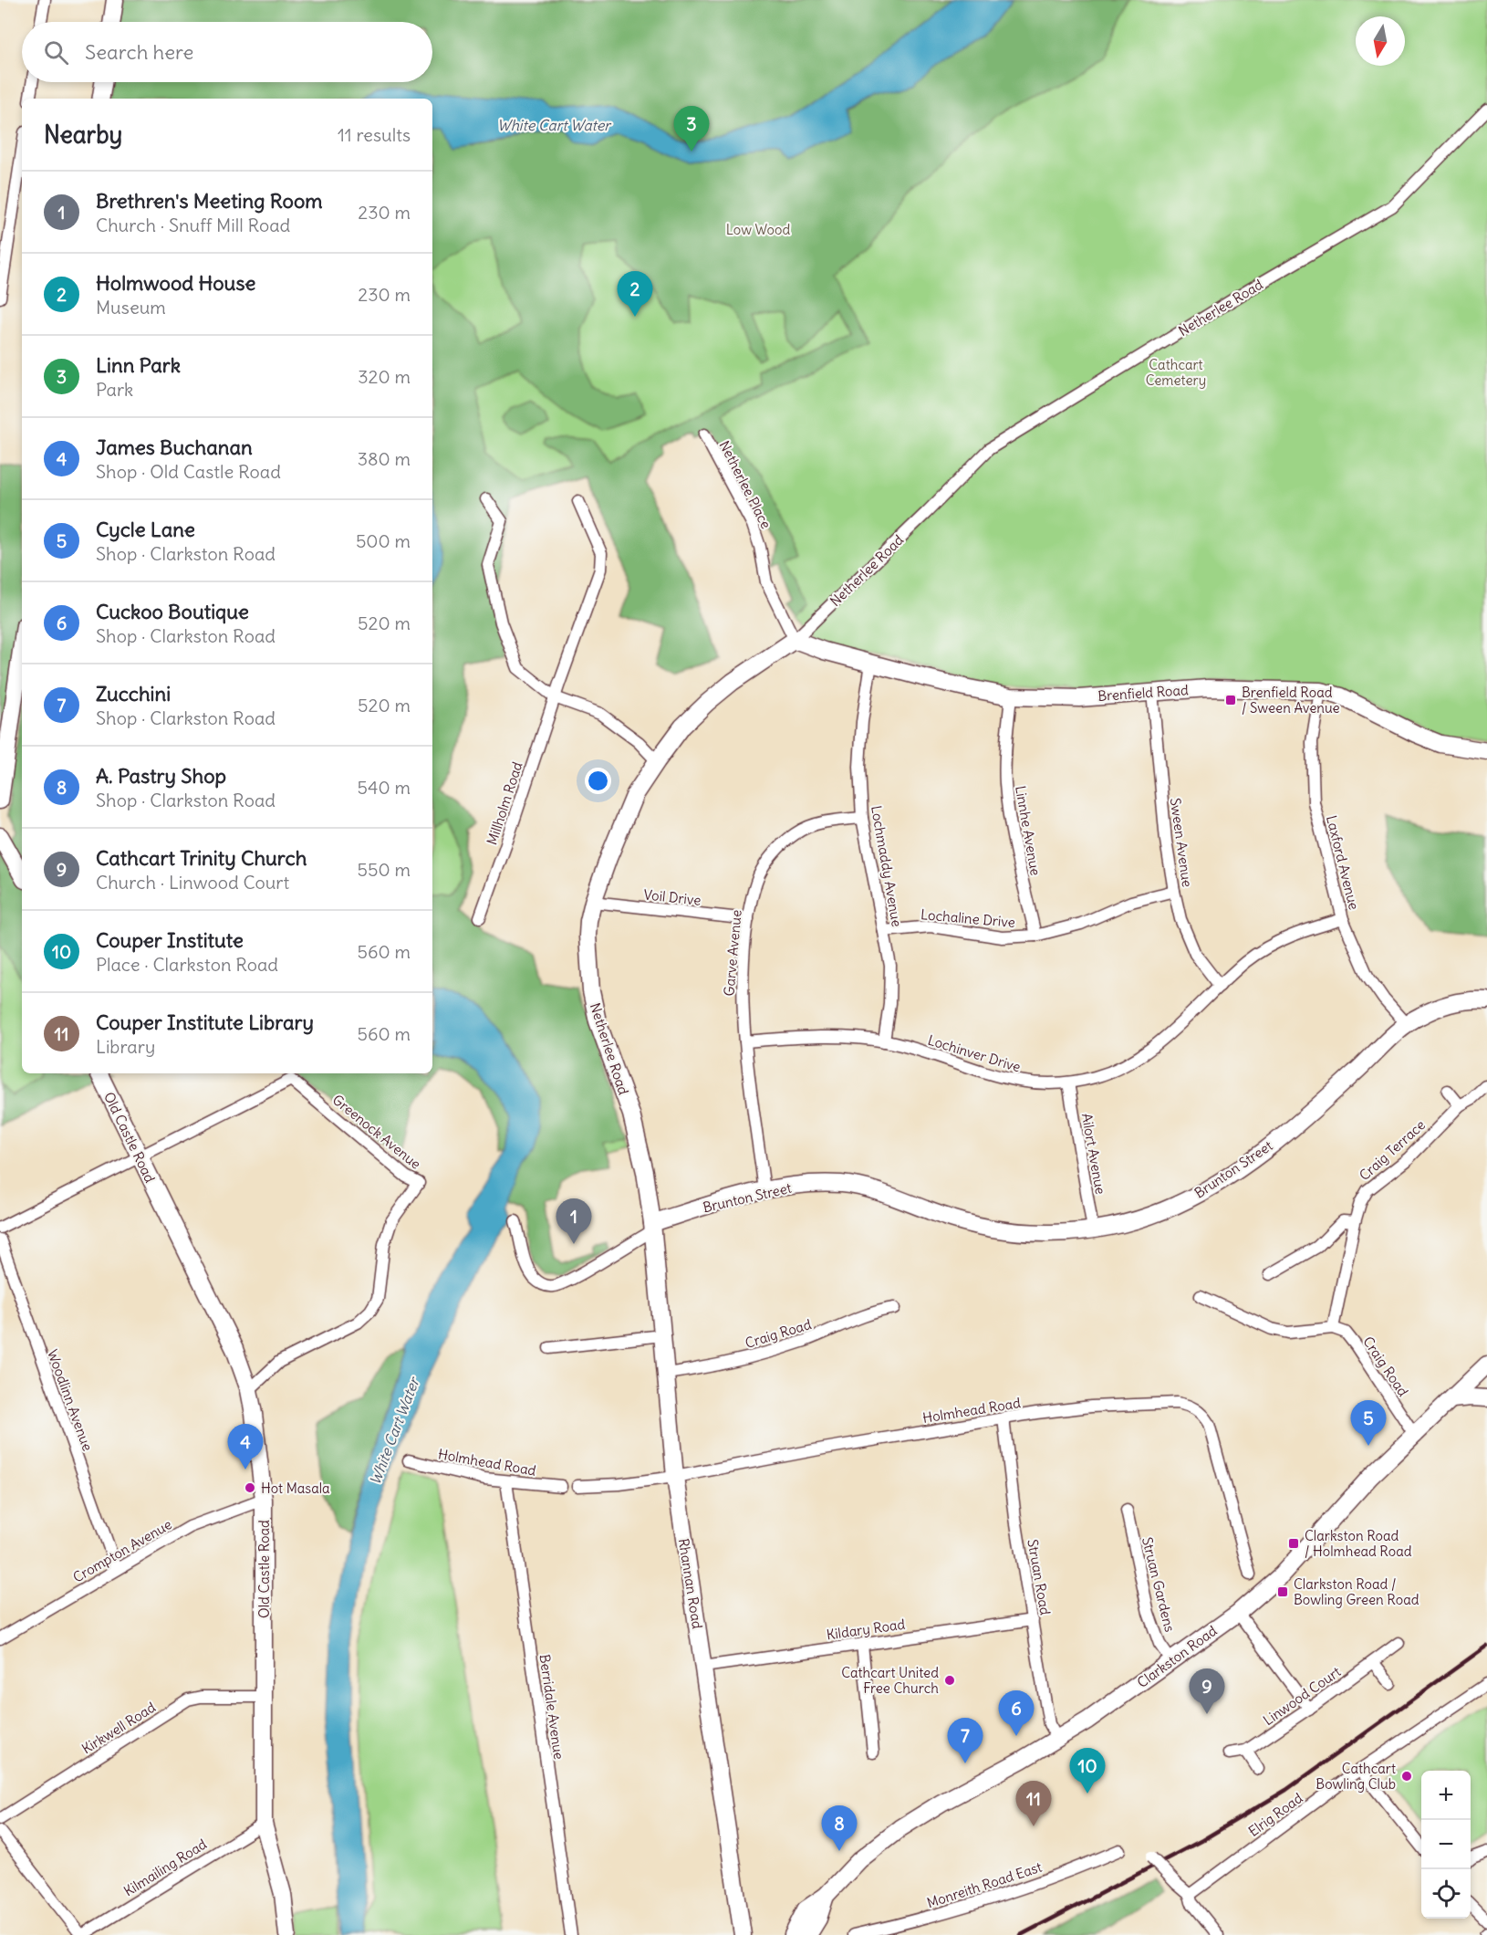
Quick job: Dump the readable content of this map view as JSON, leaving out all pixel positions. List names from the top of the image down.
{
  "streets": {
    "street": [
      "Netherlee Road",
      "Netherlee Place",
      "Brenfield Road",
      "Millholm Road",
      "Linnhe Avenue",
      "Sween Avenue",
      "Laxford Avenue",
      "Lochmaddy Avenue",
      "Voil Drive",
      "Lochaline Drive",
      "Garve Avenue",
      "Lochinver Drive",
      "Greenock Avenue",
      "Old Castle Road",
      "Craig Terrace",
      "Ailort Avenue",
      "Brunton Street",
      "Craig Road",
      "Woodlinn Avenue",
      "Holmhead Road",
      "Crompton Avenue",
      "Struan Road",
      "Rhannan Road",
      "Struan Gardens",
      "Kildary Road",
      "Clarkston Road",
      "Linwood Court",
      "Berridale Avenue",
      "Kirkwell Road",
      "Elrig Road",
      "Kilmailing Road",
      "Monreith Road East"
    ]
  },
  "crossings": [
    ["Netherlee Road", "Netherlee Place"],
    ["Netherlee Road", "Brenfield Road"],
    ["Netherlee Road", "Voil Drive"],
    ["Netherlee Road", "Brunton Street"],
    ["Netherlee Road", "Rhannan Road"],
    ["Netherlee Place", "Brenfield Road"],
    ["Brenfield Road", "Linnhe Avenue"],
    ["Brenfield Road", "Sween Avenue"],
    ["Brenfield Road", "Laxford Avenue"],
    ["Brenfield Road", "Lochmaddy Avenue"],
    ["Linnhe Avenue", "Lochaline Drive"],
    ["Sween Avenue", "Lochaline Drive"],
    ["Sween Avenue", "Lochinver Drive"],
    ["Laxford Avenue", "Lochinver Drive"],
    ["Laxford Avenue", "Brunton Street"],
    ["Lochmaddy Avenue", "Lochaline Drive"],
    ["Lochmaddy Avenue", "Garve Avenue"],
    ["Lochmaddy Avenue", "Lochinver Drive"],
    ["Voil Drive", "Garve Avenue"],
    ["Garve Avenue", "Lochinver Drive"],
    ["Garve Avenue", "Brunton Street"],
    ["Lochinver Drive", "Ailort Avenue"],
    ["Greenock Avenue", "Old Castle Road"],
    ["Old Castle Road", "Crompton Avenue"],
    ["Old Castle Road", "Kirkwell Road"],
    ["Old Castle Road", "Kilmailing Road"],
    ["Craig Terrace", "Craig Road"],
    ["Ailort Avenue", "Brunton Street"],
    ["Brunton Street", "Rhannan Road"],
    ["Craig Road", "Rhannan Road"],
    ["Craig Road", "Clarkston Road"],
    ["Woodlinn Avenue", "Crompton Avenue"],
    ["Holmhead Road", "Struan Road"],
    ["Holmhead Road", "Rhannan Road"],
    ["Holmhead Road", "Berridale Avenue"],
    ["Struan Road", "Kildary Road"],
    ["Struan Road", "Clarkston Road"],
    ["Rhannan Road", "Kildary Road"],
    ["Struan Gardens", "Clarkston Road"]
  ],
  "water": ["White Cart Water"],
  "parks": ["Low Wood", "Cathcart Cemetery"],
  "places": {
    "transit": ["Brenfield Road / Sween Avenue", "Clarkston Road / Holmhead Road", "Clarkston Road / Bowling Green Road"],
    "other": ["Hot Masala", "Cathcart United Free Church", "Cathcart Bowling Club"]
  },
  "north": "bottom",
  "page": {
    "search": "Search here",
    "heading": ["Nearby", "11 results"],
    "pins": [
      "3",
      "2",
      "1",
      "5",
      "4",
      "9",
      "6",
      "7",
      "10",
      "11",
      "8"
    ],
    "list": [
      {
        "mark": "1",
        "name": "Brethren's Meeting Room",
        "note": "Church · Snuff Mill Road",
        "value": "230 m"
      },
      {
        "mark": "2",
        "name": "Holmwood House",
        "note": "Museum",
        "value": "230 m"
      },
      {
        "mark": "3",
        "name": "Linn Park",
        "note": "Park",
        "value": "320 m"
      },
      {
        "mark": "4",
        "name": "James Buchanan",
        "note": "Shop · Old Castle Road",
        "value": "380 m"
      },
      {
        "mark": "5",
        "name": "Cycle Lane",
        "note": "Shop · Clarkston Road",
        "value": "500 m"
      },
      {
        "mark": "6",
        "name": "Cuckoo Boutique",
        "note": "Shop · Clarkston Road",
        "value": "520 m"
      },
      {
        "mark": "7",
        "name": "Zucchini",
        "note": "Shop · Clarkston Road",
        "value": "520 m"
      },
      {
        "mark": "8",
        "name": "A. Pastry Shop",
        "note": "Shop · Clarkston Road",
        "value": "540 m"
      },
      {
        "mark": "9",
        "name": "Cathcart Trinity Church",
        "note": "Church · Linwood Court",
        "value": "550 m"
      },
      {
        "mark": "10",
        "name": "Couper Institute",
        "note": "Place · Clarkston Road",
        "value": "560 m"
      },
      {
        "mark": "11",
        "name": "Couper Institute Library",
        "note": "Library",
        "value": "560 m"
      }
    ],
    "map_buttons": ["+", "−"]
  }
}
